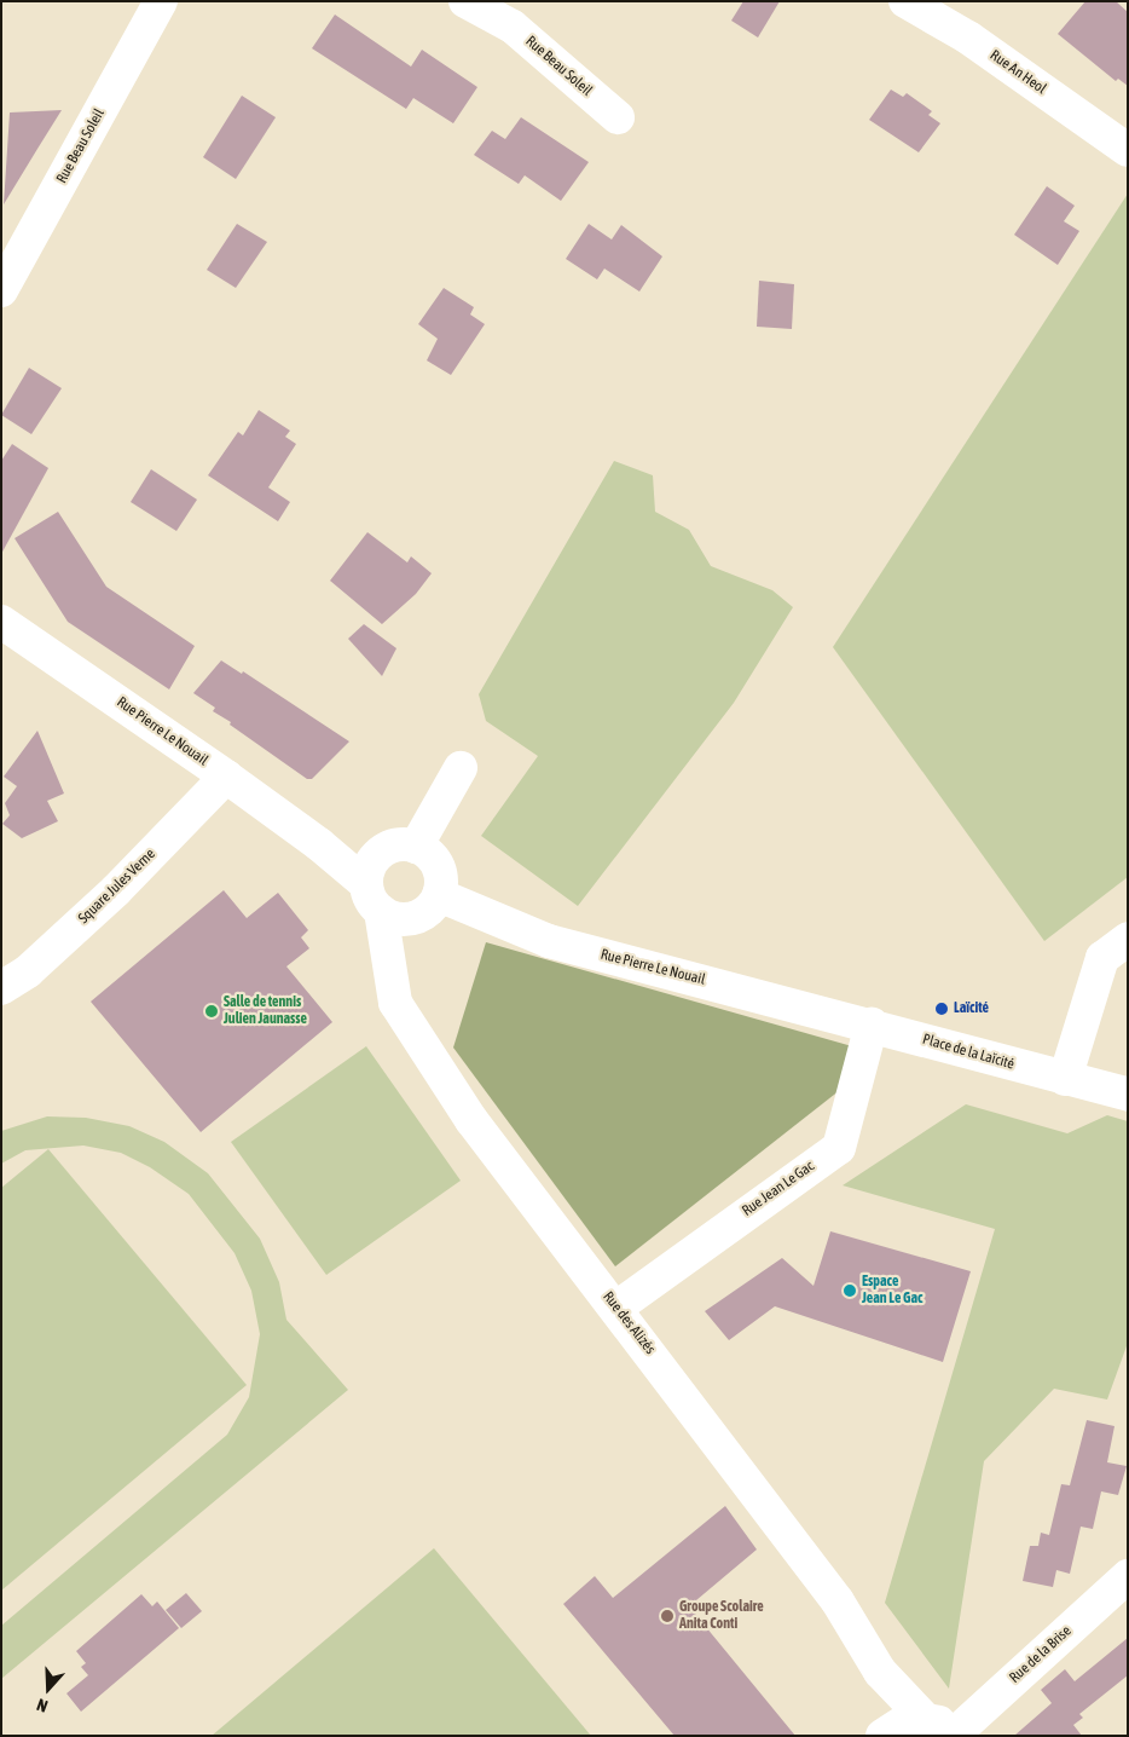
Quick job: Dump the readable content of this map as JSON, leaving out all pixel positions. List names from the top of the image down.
{
  "streets": {
    "street": [
      "Rue Beau Soleil",
      "Rue An Heol",
      "Rue Pierre Le Nouail",
      "Square Jules Verne",
      "Place de la Laïcité",
      "Rue Jean Le Gac",
      "Rue des Alizés",
      "Rue de la Brise"
    ]
  },
  "crossings": [
    ["Rue Pierre Le Nouail", "Square Jules Verne"],
    ["Rue Pierre Le Nouail", "Place de la Laïcité"],
    ["Rue Pierre Le Nouail", "Rue Jean Le Gac"],
    ["Rue Pierre Le Nouail", "Rue des Alizés"],
    ["Place de la Laïcité", "Rue Jean Le Gac"],
    ["Rue Jean Le Gac", "Rue des Alizés"],
    ["Rue des Alizés", "Rue de la Brise"]
  ],
  "places": [
    "Laïcité",
    "Salle de tennis Julien Jaunasse",
    "Espace Jean Le Gac",
    "Groupe Scolaire Anita Conti"
  ],
  "north": "bottom"
}
